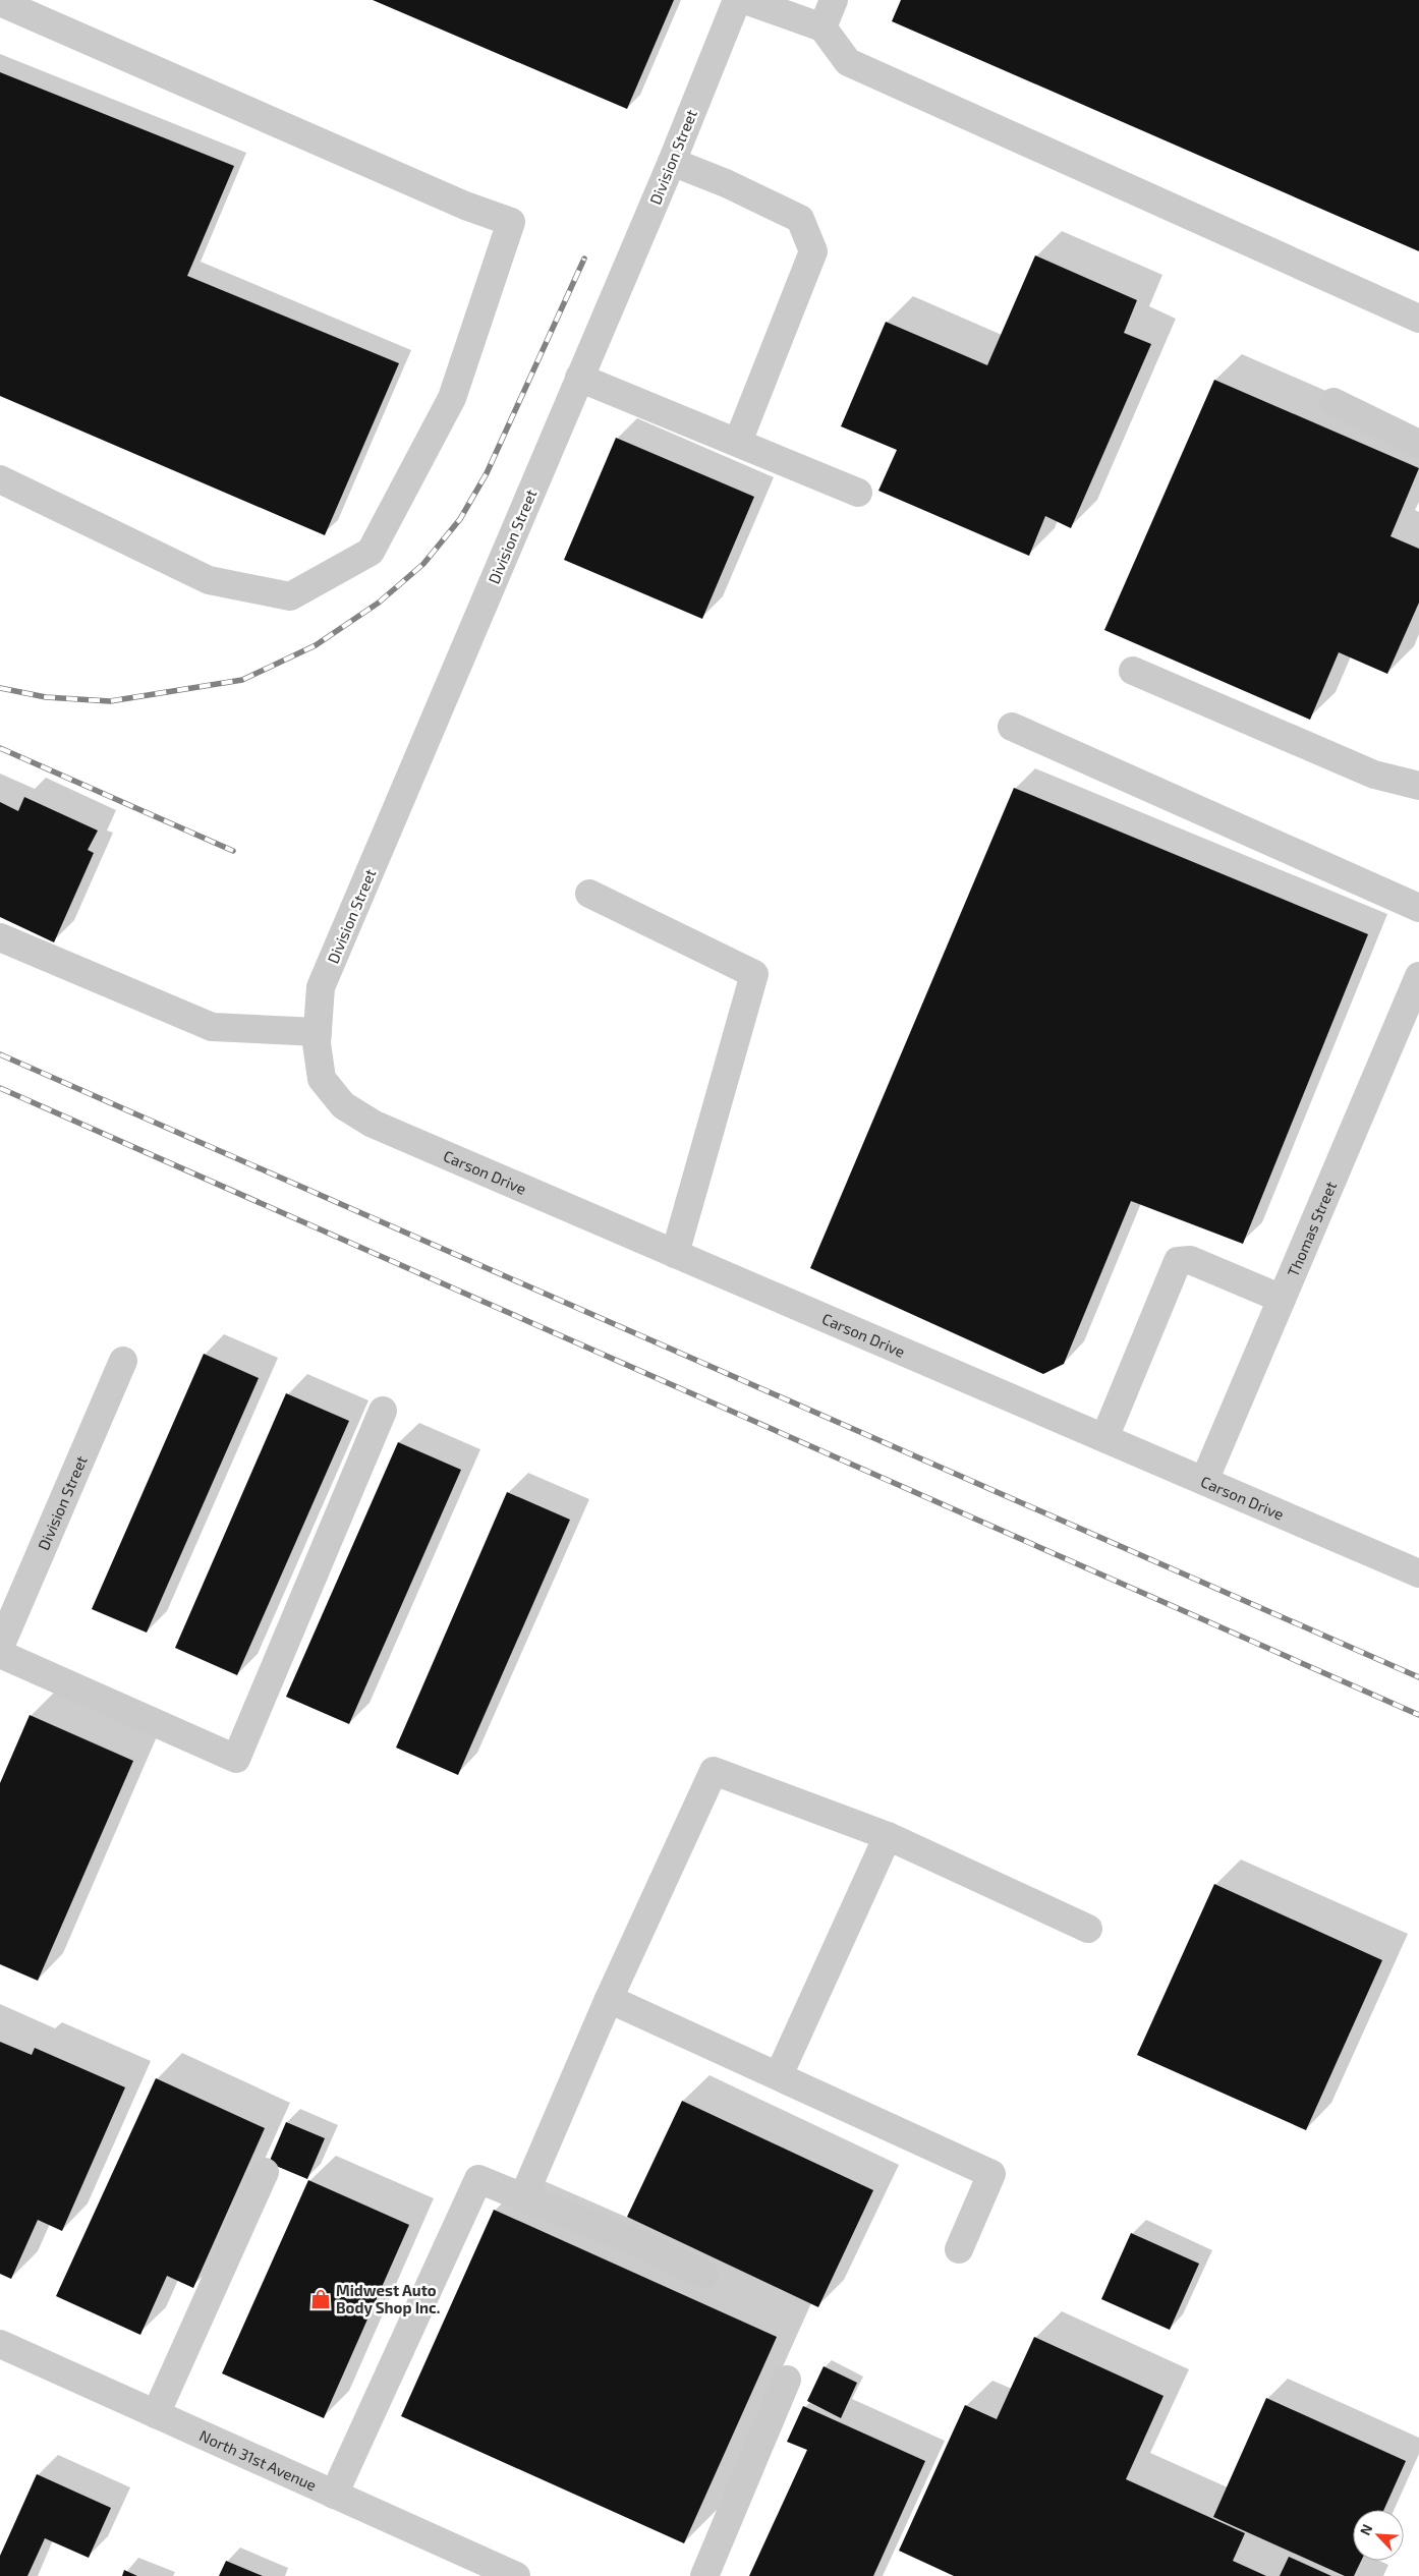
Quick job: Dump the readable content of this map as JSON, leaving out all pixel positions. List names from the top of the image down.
{
  "streets": {
    "street": [
      "Division Street",
      "Carson Drive",
      "Thomas Street",
      "North 31st Avenue"
    ]
  },
  "crossings": [
    ["Division Street", "Carson Drive"],
    ["Carson Drive", "Thomas Street"]
  ],
  "places": {
    "shop": ["Midwest Auto Body Shop Inc."]
  },
  "north": "top left"
}
